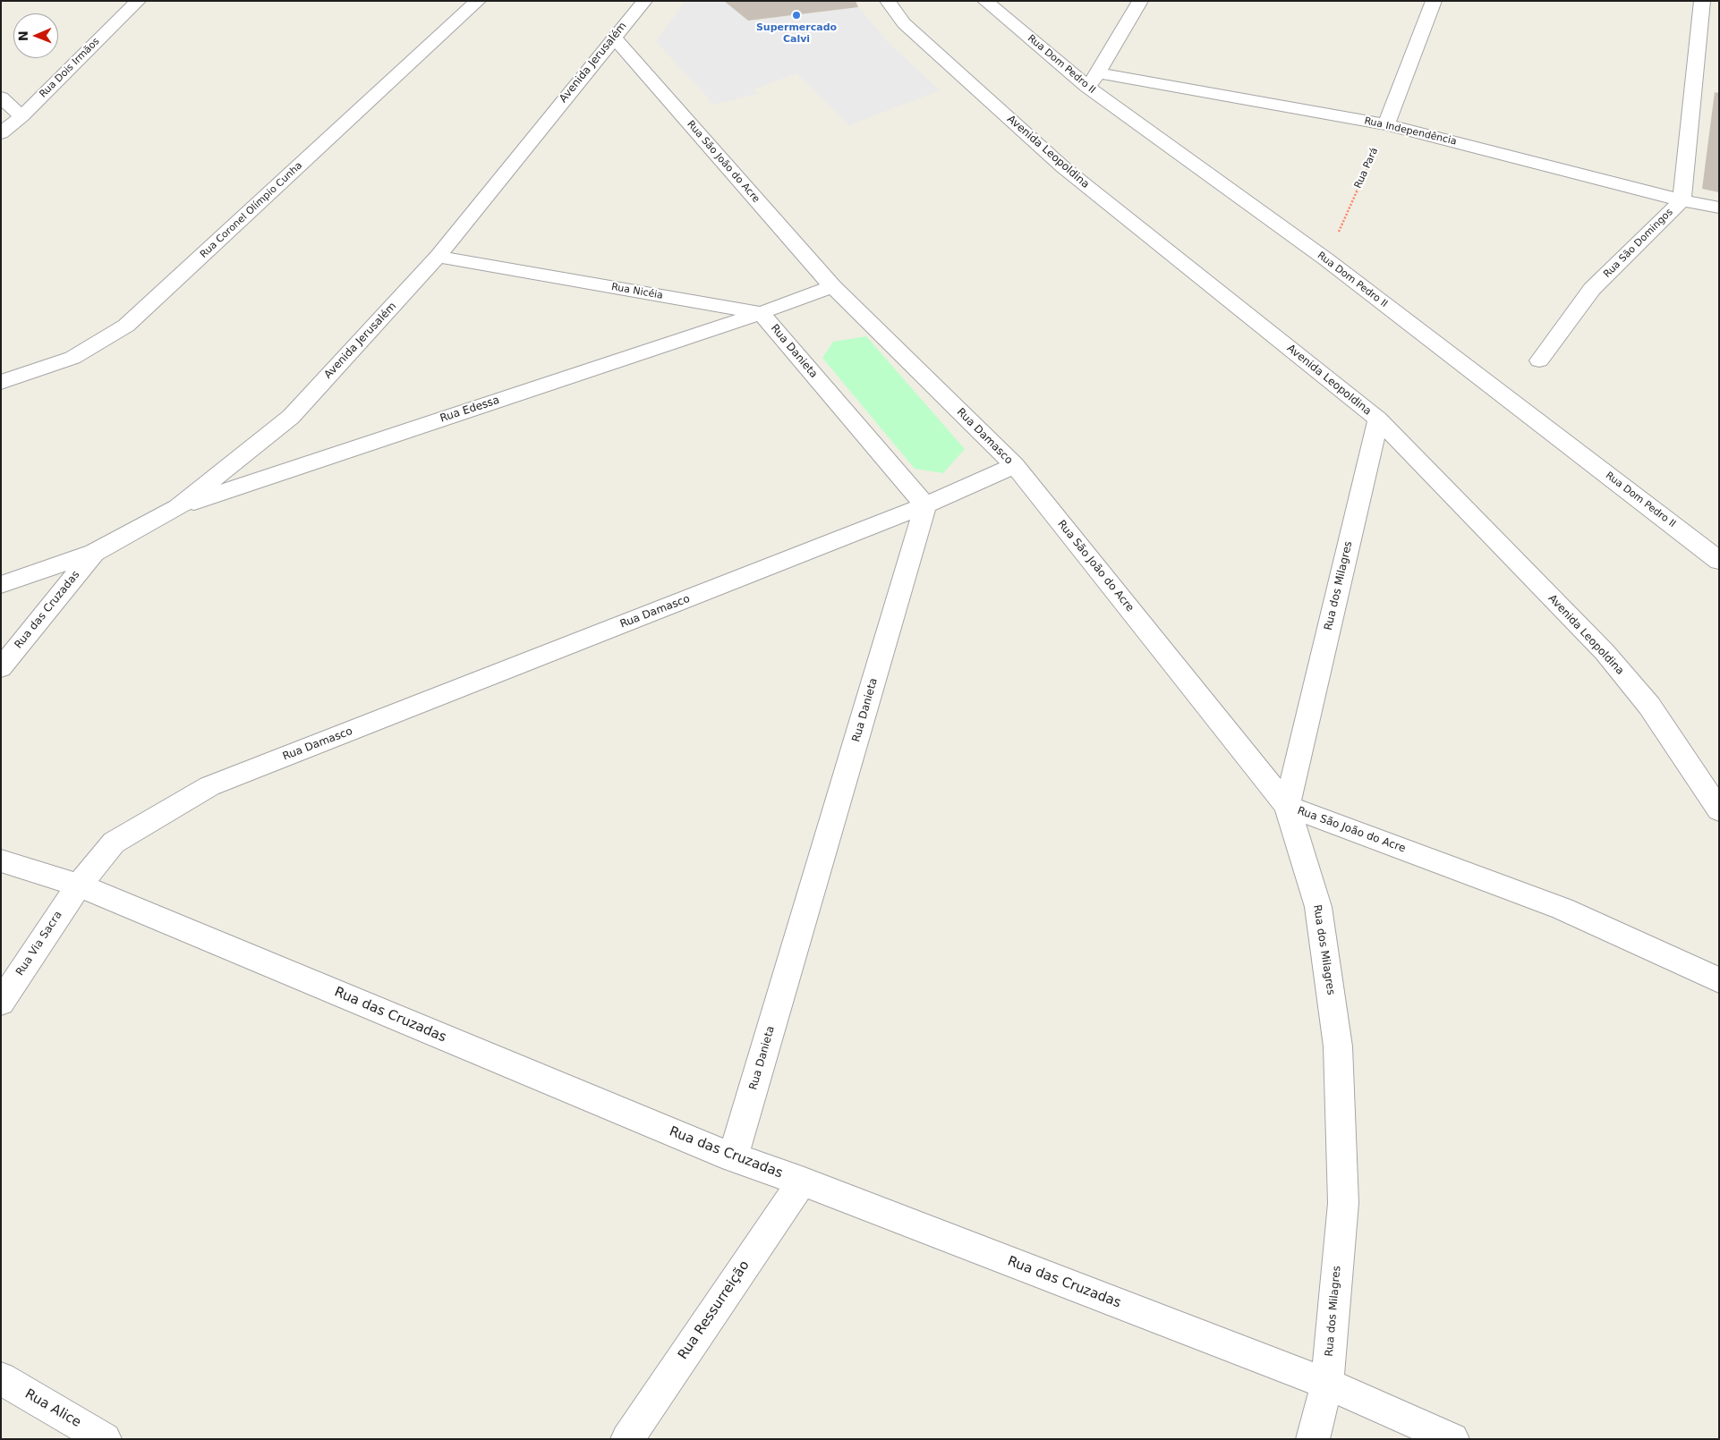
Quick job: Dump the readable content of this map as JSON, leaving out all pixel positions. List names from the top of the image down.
{
  "streets": {
    "street": [
      "Avenida Jerusalém",
      "Rua Dom Pedro II",
      "Rua Dois Irmãos",
      "Rua Independência",
      "Avenida Leopoldina",
      "Rua São João do Acre",
      "Rua Coronel Olímpio Cunha",
      "Rua São Domingos",
      "Rua Nicéia",
      "Rua Danieta",
      "Rua Edessa",
      "Rua Damasco",
      "Rua dos Milagres",
      "Rua das Cruzadas",
      "Rua Via Sacra",
      "Rua Ressurreição",
      "Rua Alice"
    ],
    "path": ["Rua Pará"]
  },
  "crossings": [
    ["Avenida Jerusalém", "Rua São João do Acre"],
    ["Avenida Jerusalém", "Rua Nicéia"],
    ["Avenida Jerusalém", "Rua Edessa"],
    ["Avenida Jerusalém", "Rua das Cruzadas"],
    ["Rua Dom Pedro II", "Rua Independência"],
    ["Rua Dom Pedro II", "Rua Pará"],
    ["Rua Independência", "Rua Pará"],
    ["Rua Independência", "Rua São Domingos"],
    ["Avenida Leopoldina", "Rua dos Milagres"],
    ["Rua São João do Acre", "Rua Damasco"],
    ["Rua São João do Acre", "Rua dos Milagres"],
    ["Rua Nicéia", "Rua Danieta"],
    ["Rua Nicéia", "Rua Edessa"],
    ["Rua Danieta", "Rua Edessa"],
    ["Rua Danieta", "Rua Damasco"],
    ["Rua Danieta", "Rua das Cruzadas"],
    ["Rua Damasco", "Rua das Cruzadas"],
    ["Rua Damasco", "Rua Via Sacra"],
    ["Rua dos Milagres", "Rua das Cruzadas"],
    ["Rua das Cruzadas", "Rua Via Sacra"],
    ["Rua das Cruzadas", "Rua Ressurreição"]
  ],
  "places": ["Supermercado Calvi"],
  "north": "left"
}
